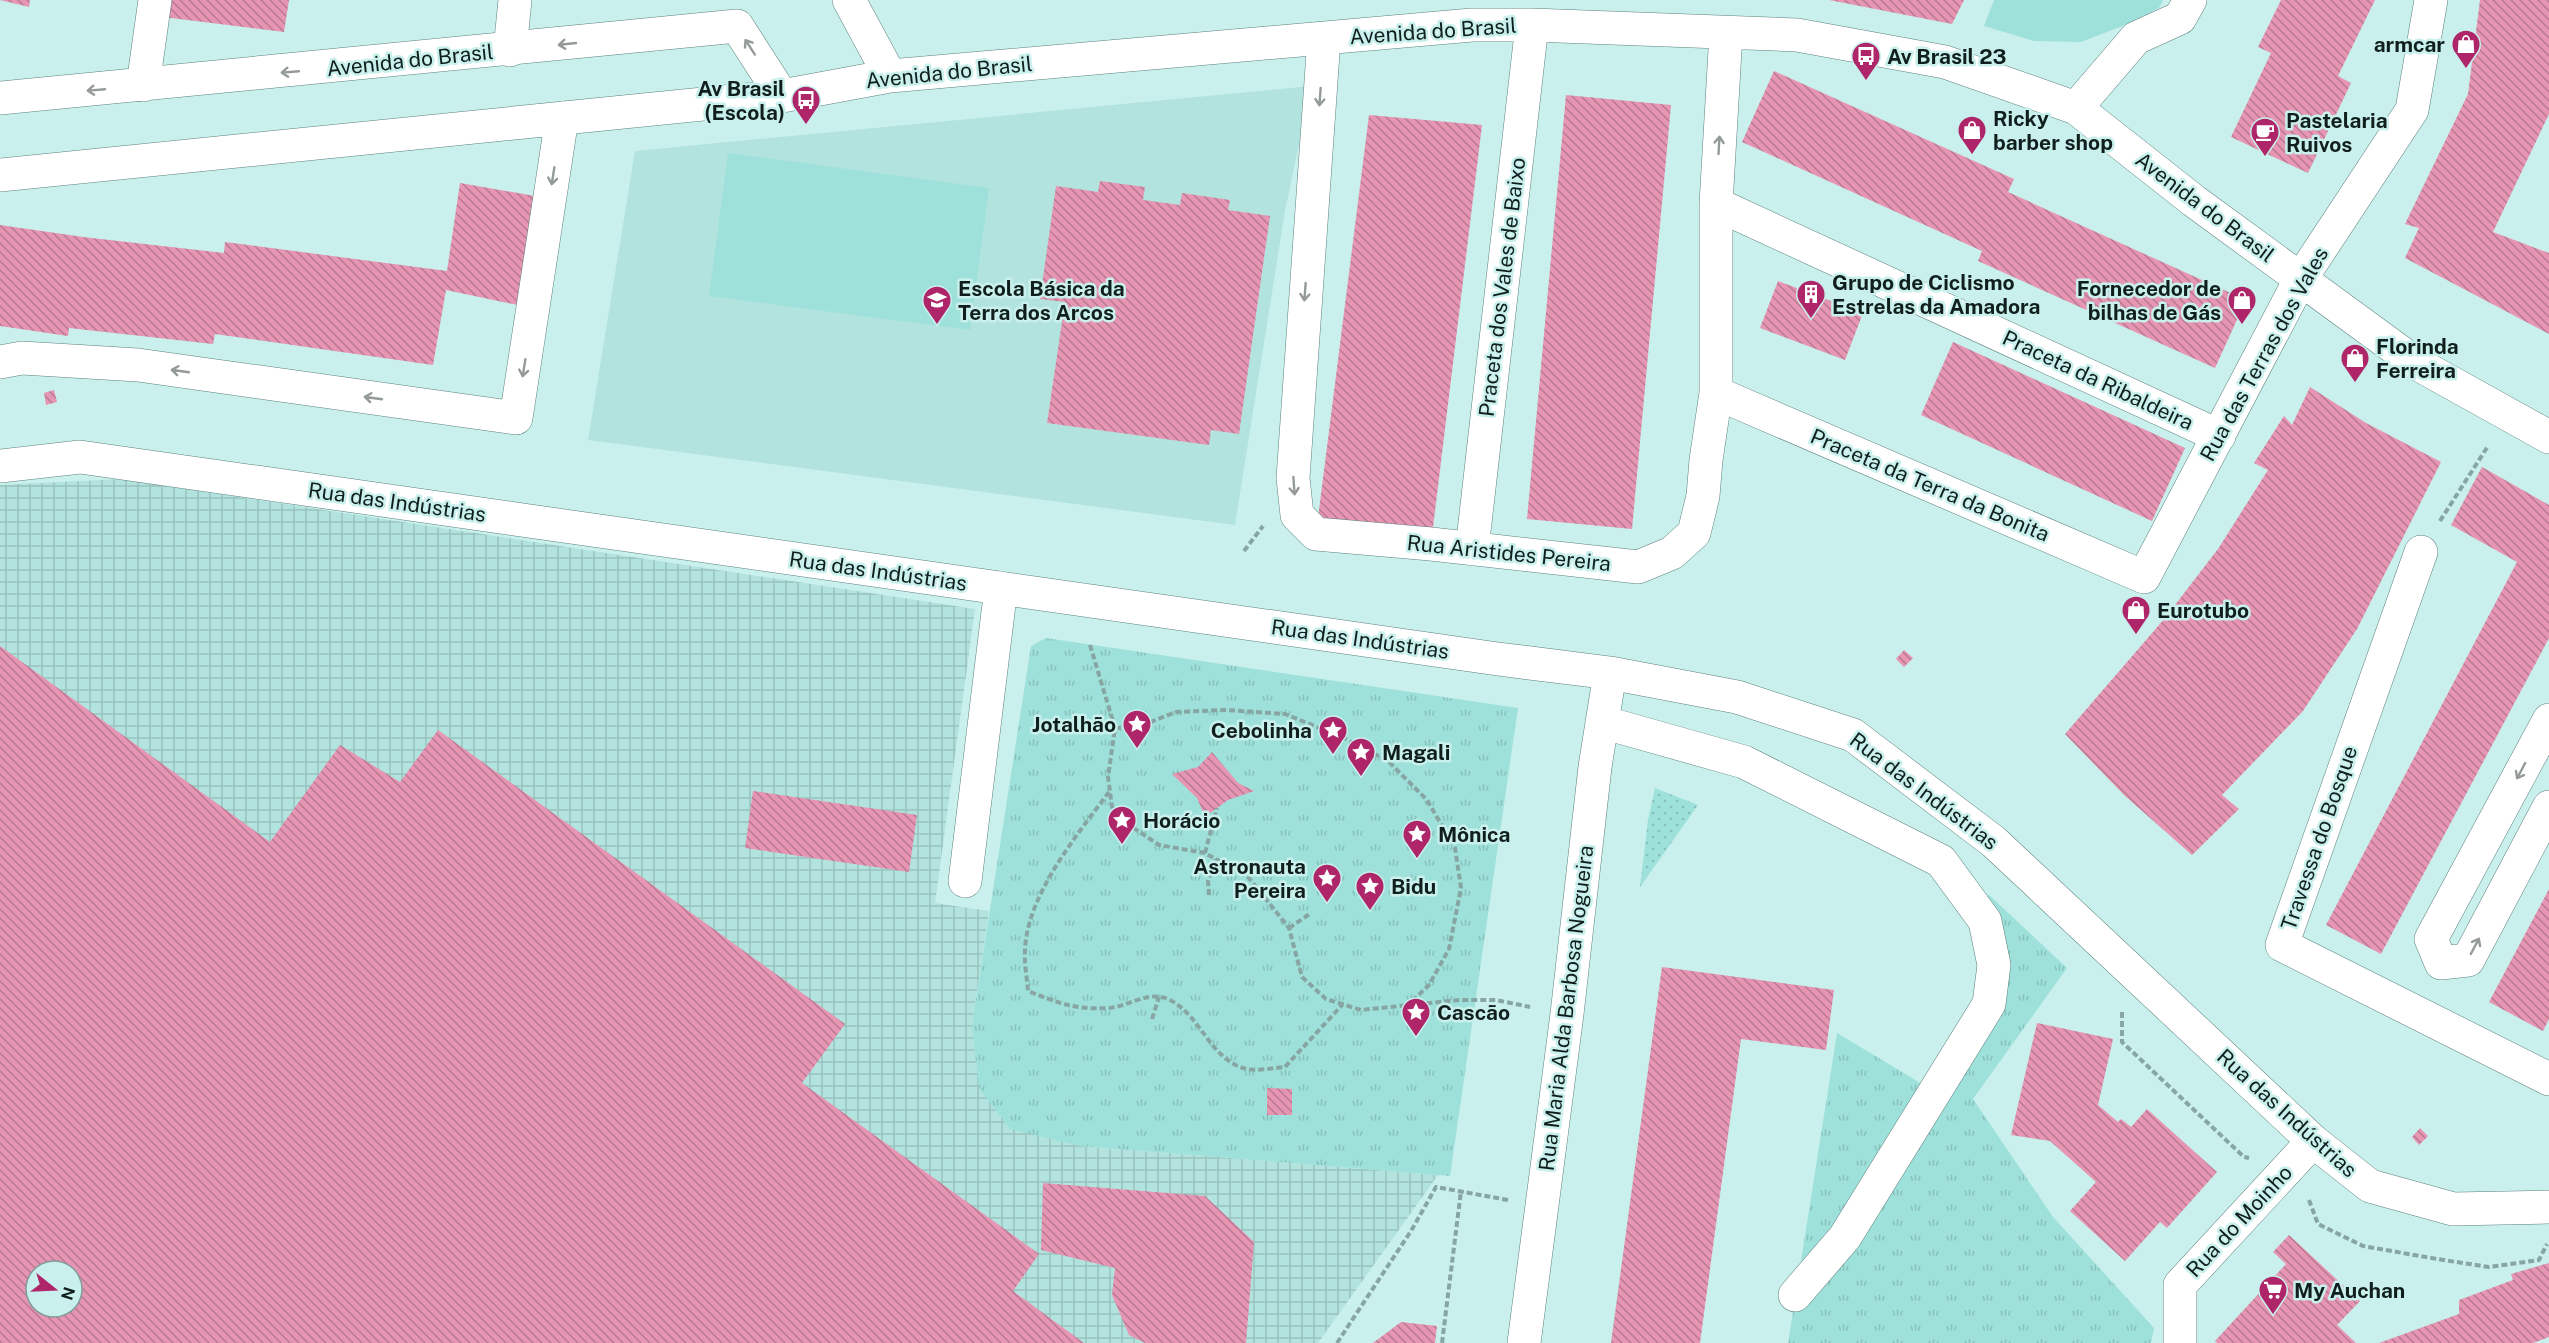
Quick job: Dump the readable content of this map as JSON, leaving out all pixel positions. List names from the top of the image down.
{
  "streets": {
    "street": [
      "Avenida do Brasil",
      "Praceta dos Vales de Baixo",
      "Rua das Terras dos Vales",
      "Praceta da Ribaldeira",
      "Praceta da Terra da Bonita",
      "Rua das Indústrias",
      "Rua Aristides Pereira",
      "Travessa do Bosque",
      "Rua Maria Alda Barbosa Nogueira",
      "Rua do Moinho"
    ]
  },
  "crossings": [
    ["Avenida do Brasil", "Praceta dos Vales de Baixo"],
    ["Avenida do Brasil", "Rua das Terras dos Vales"],
    ["Avenida do Brasil", "Rua Aristides Pereira"],
    ["Praceta dos Vales de Baixo", "Rua Aristides Pereira"],
    ["Rua das Terras dos Vales", "Praceta da Ribaldeira"],
    ["Rua das Terras dos Vales", "Praceta da Terra da Bonita"],
    ["Praceta da Ribaldeira", "Rua Aristides Pereira"],
    ["Praceta da Terra da Bonita", "Rua Aristides Pereira"],
    ["Rua das Indústrias", "Rua Maria Alda Barbosa Nogueira"],
    ["Rua das Indústrias", "Rua do Moinho"]
  ],
  "places": {
    "shop": [
      "armcar",
      "Ricky barber shop",
      "Fornecedor de bilhas de Gás",
      "Florinda Ferreira",
      "Eurotubo"
    ],
    "bus stop": ["Av Brasil 23", "Av Brasil (Escola)"],
    "cafe": ["Pastelaria Ruivos"],
    "building": ["Grupo de Ciclismo Estrelas da Amadora"],
    "school or university": ["Escola Básica da Terra dos Arcos"],
    "place": [
      "Jotalhão",
      "Cebolinha",
      "Magali",
      "Horácio",
      "Mônica",
      "Astronauta Pereira",
      "Bidu",
      "Cascão"
    ],
    "supermarket": ["My Auchan"]
  },
  "north": "right"
}
